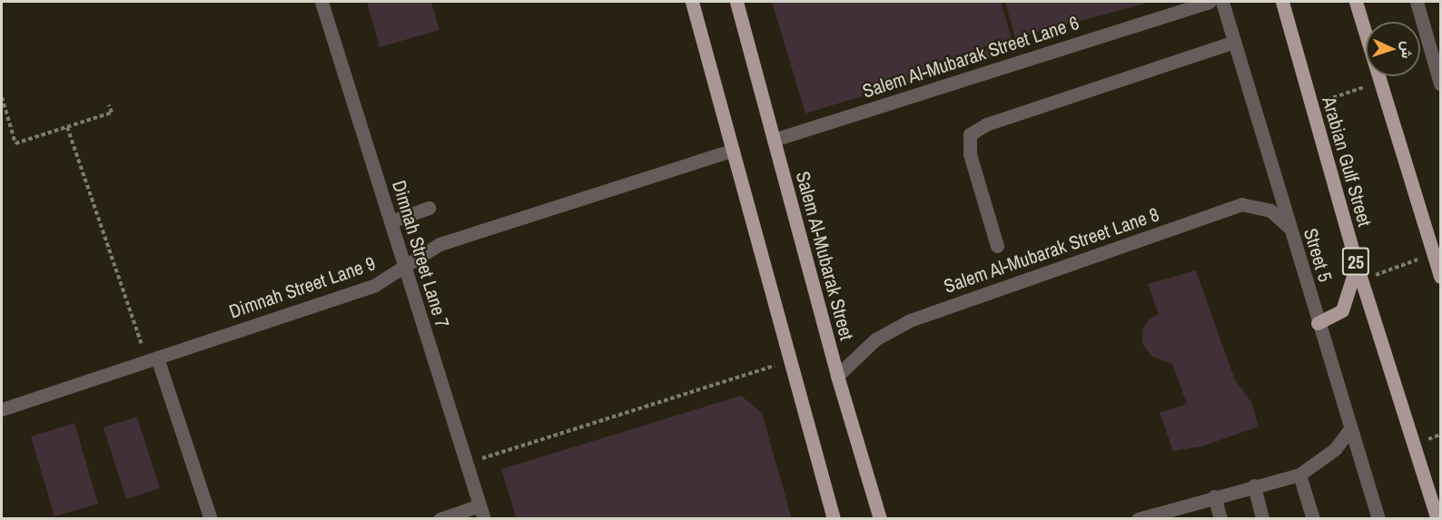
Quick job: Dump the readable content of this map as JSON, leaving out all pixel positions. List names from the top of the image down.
{
  "streets": {
    "main road": ["Arabian Gulf Street", "Salem Al-Mubarak Street", "25"],
    "street": [
      "Salem Al-Mubarak Street Lane 6",
      "Salem Al-Mubarak Street Lane 8",
      "Dimnah Street Lane 7",
      "Street 5",
      "Dimnah Street Lane 9"
    ]
  },
  "crossings": [
    ["Salem Al-Mubarak Street Lane 6", "Salem Al-Mubarak Street"],
    ["Salem Al-Mubarak Street Lane 8", "Street 5"],
    ["Salem Al-Mubarak Street Lane 8", "Salem Al-Mubarak Street"],
    ["Dimnah Street Lane 7", "Dimnah Street Lane 9"]
  ],
  "north": "right"
}
